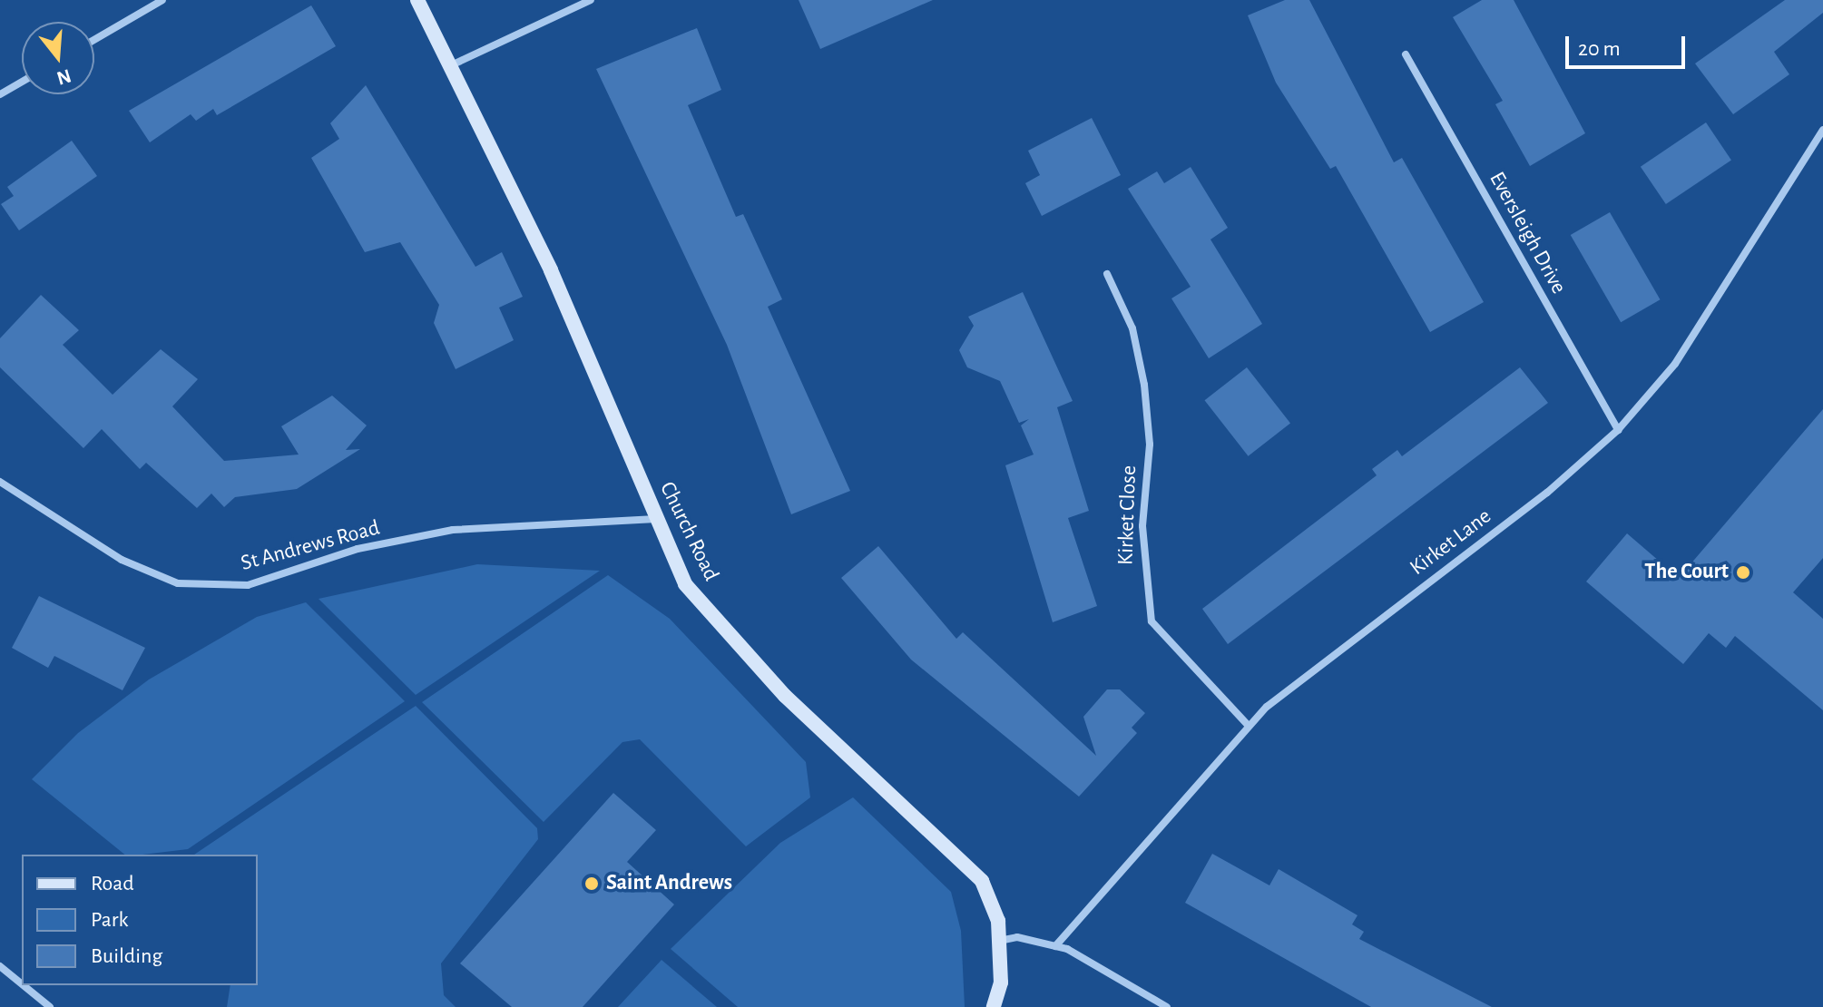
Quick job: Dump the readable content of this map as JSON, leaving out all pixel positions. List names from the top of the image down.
{
  "streets": {
    "main road": ["Church Road"],
    "street": [
      "Eversleigh Drive",
      "Kirket Close",
      "Kirket Lane",
      "St Andrews Road"
    ]
  },
  "crossings": [
    ["Eversleigh Drive", "Kirket Lane"],
    ["Kirket Close", "Kirket Lane"],
    ["Church Road", "St Andrews Road"]
  ],
  "places": ["The Court", "Saint Andrews"],
  "legend": ["Road", "Park", "Building"],
  "scale_bar": "20 m",
  "north": "bottom"
}
